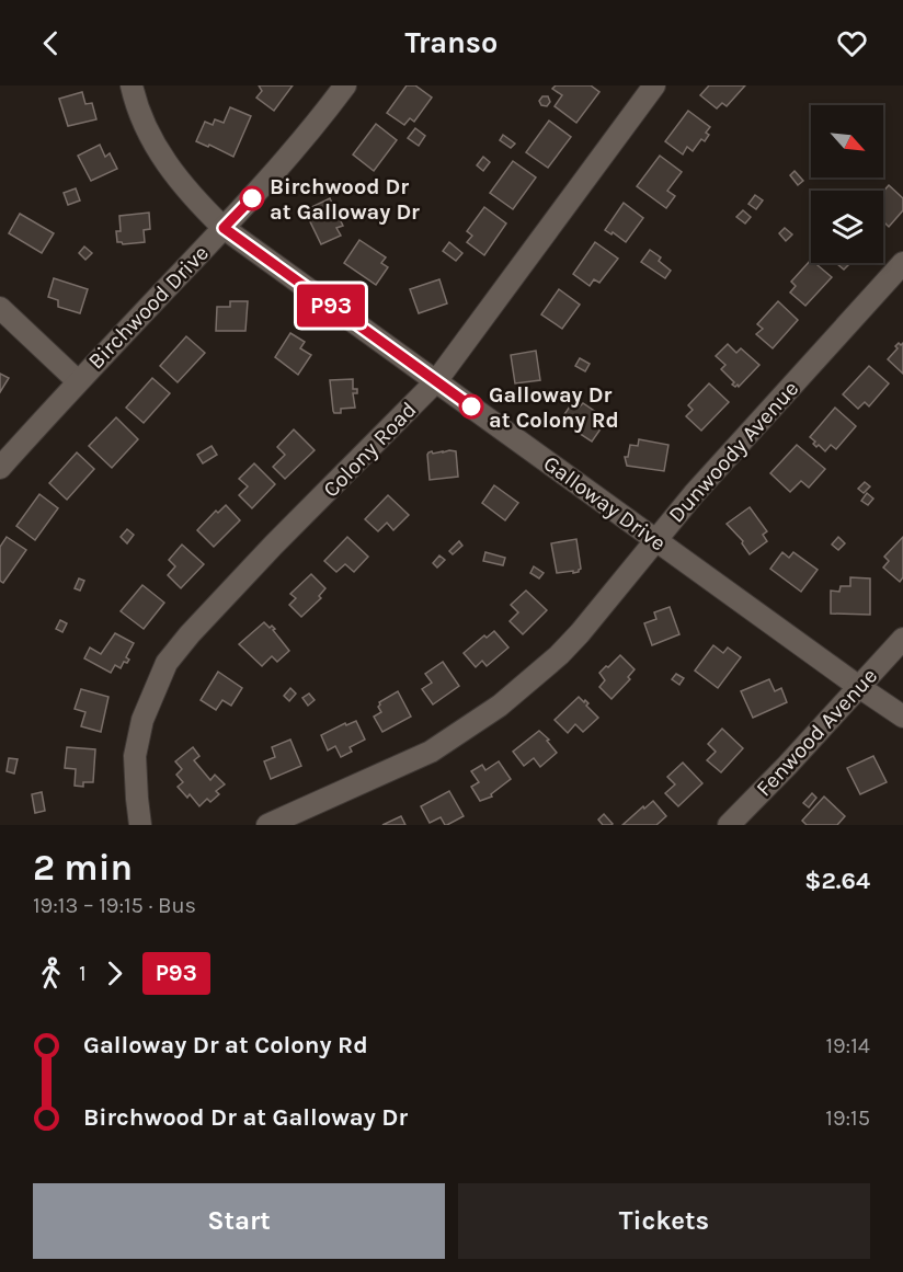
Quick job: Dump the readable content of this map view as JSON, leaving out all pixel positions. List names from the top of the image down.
{
  "streets": {
    "street": [
      "Birchwood Drive",
      "Colony Road",
      "Dunwoody Avenue",
      "Galloway Drive",
      "Fenwood Avenue"
    ]
  },
  "crossings": [
    ["Birchwood Drive", "Galloway Drive"],
    ["Colony Road", "Galloway Drive"],
    ["Dunwoody Avenue", "Galloway Drive"],
    ["Galloway Drive", "Fenwood Avenue"]
  ],
  "places": ["Birchwood Dr at Galloway Dr", "Galloway Dr at Colony Rd"],
  "lines": ["bus line P93"],
  "north": "bottom right",
  "page": {
    "header": "Transo",
    "on_map": "P93",
    "heading": ["2 min", "19:13 – 19:15 · Bus", "$2.64"],
    "legs": ["1", "P93"],
    "list": [
      {
        "name": "Galloway Dr at Colony Rd",
        "value": "19:14"
      },
      {
        "name": "Birchwood Dr at Galloway Dr",
        "value": "19:15"
      }
    ],
    "buttons": ["Start", "Tickets"]
  }
}
